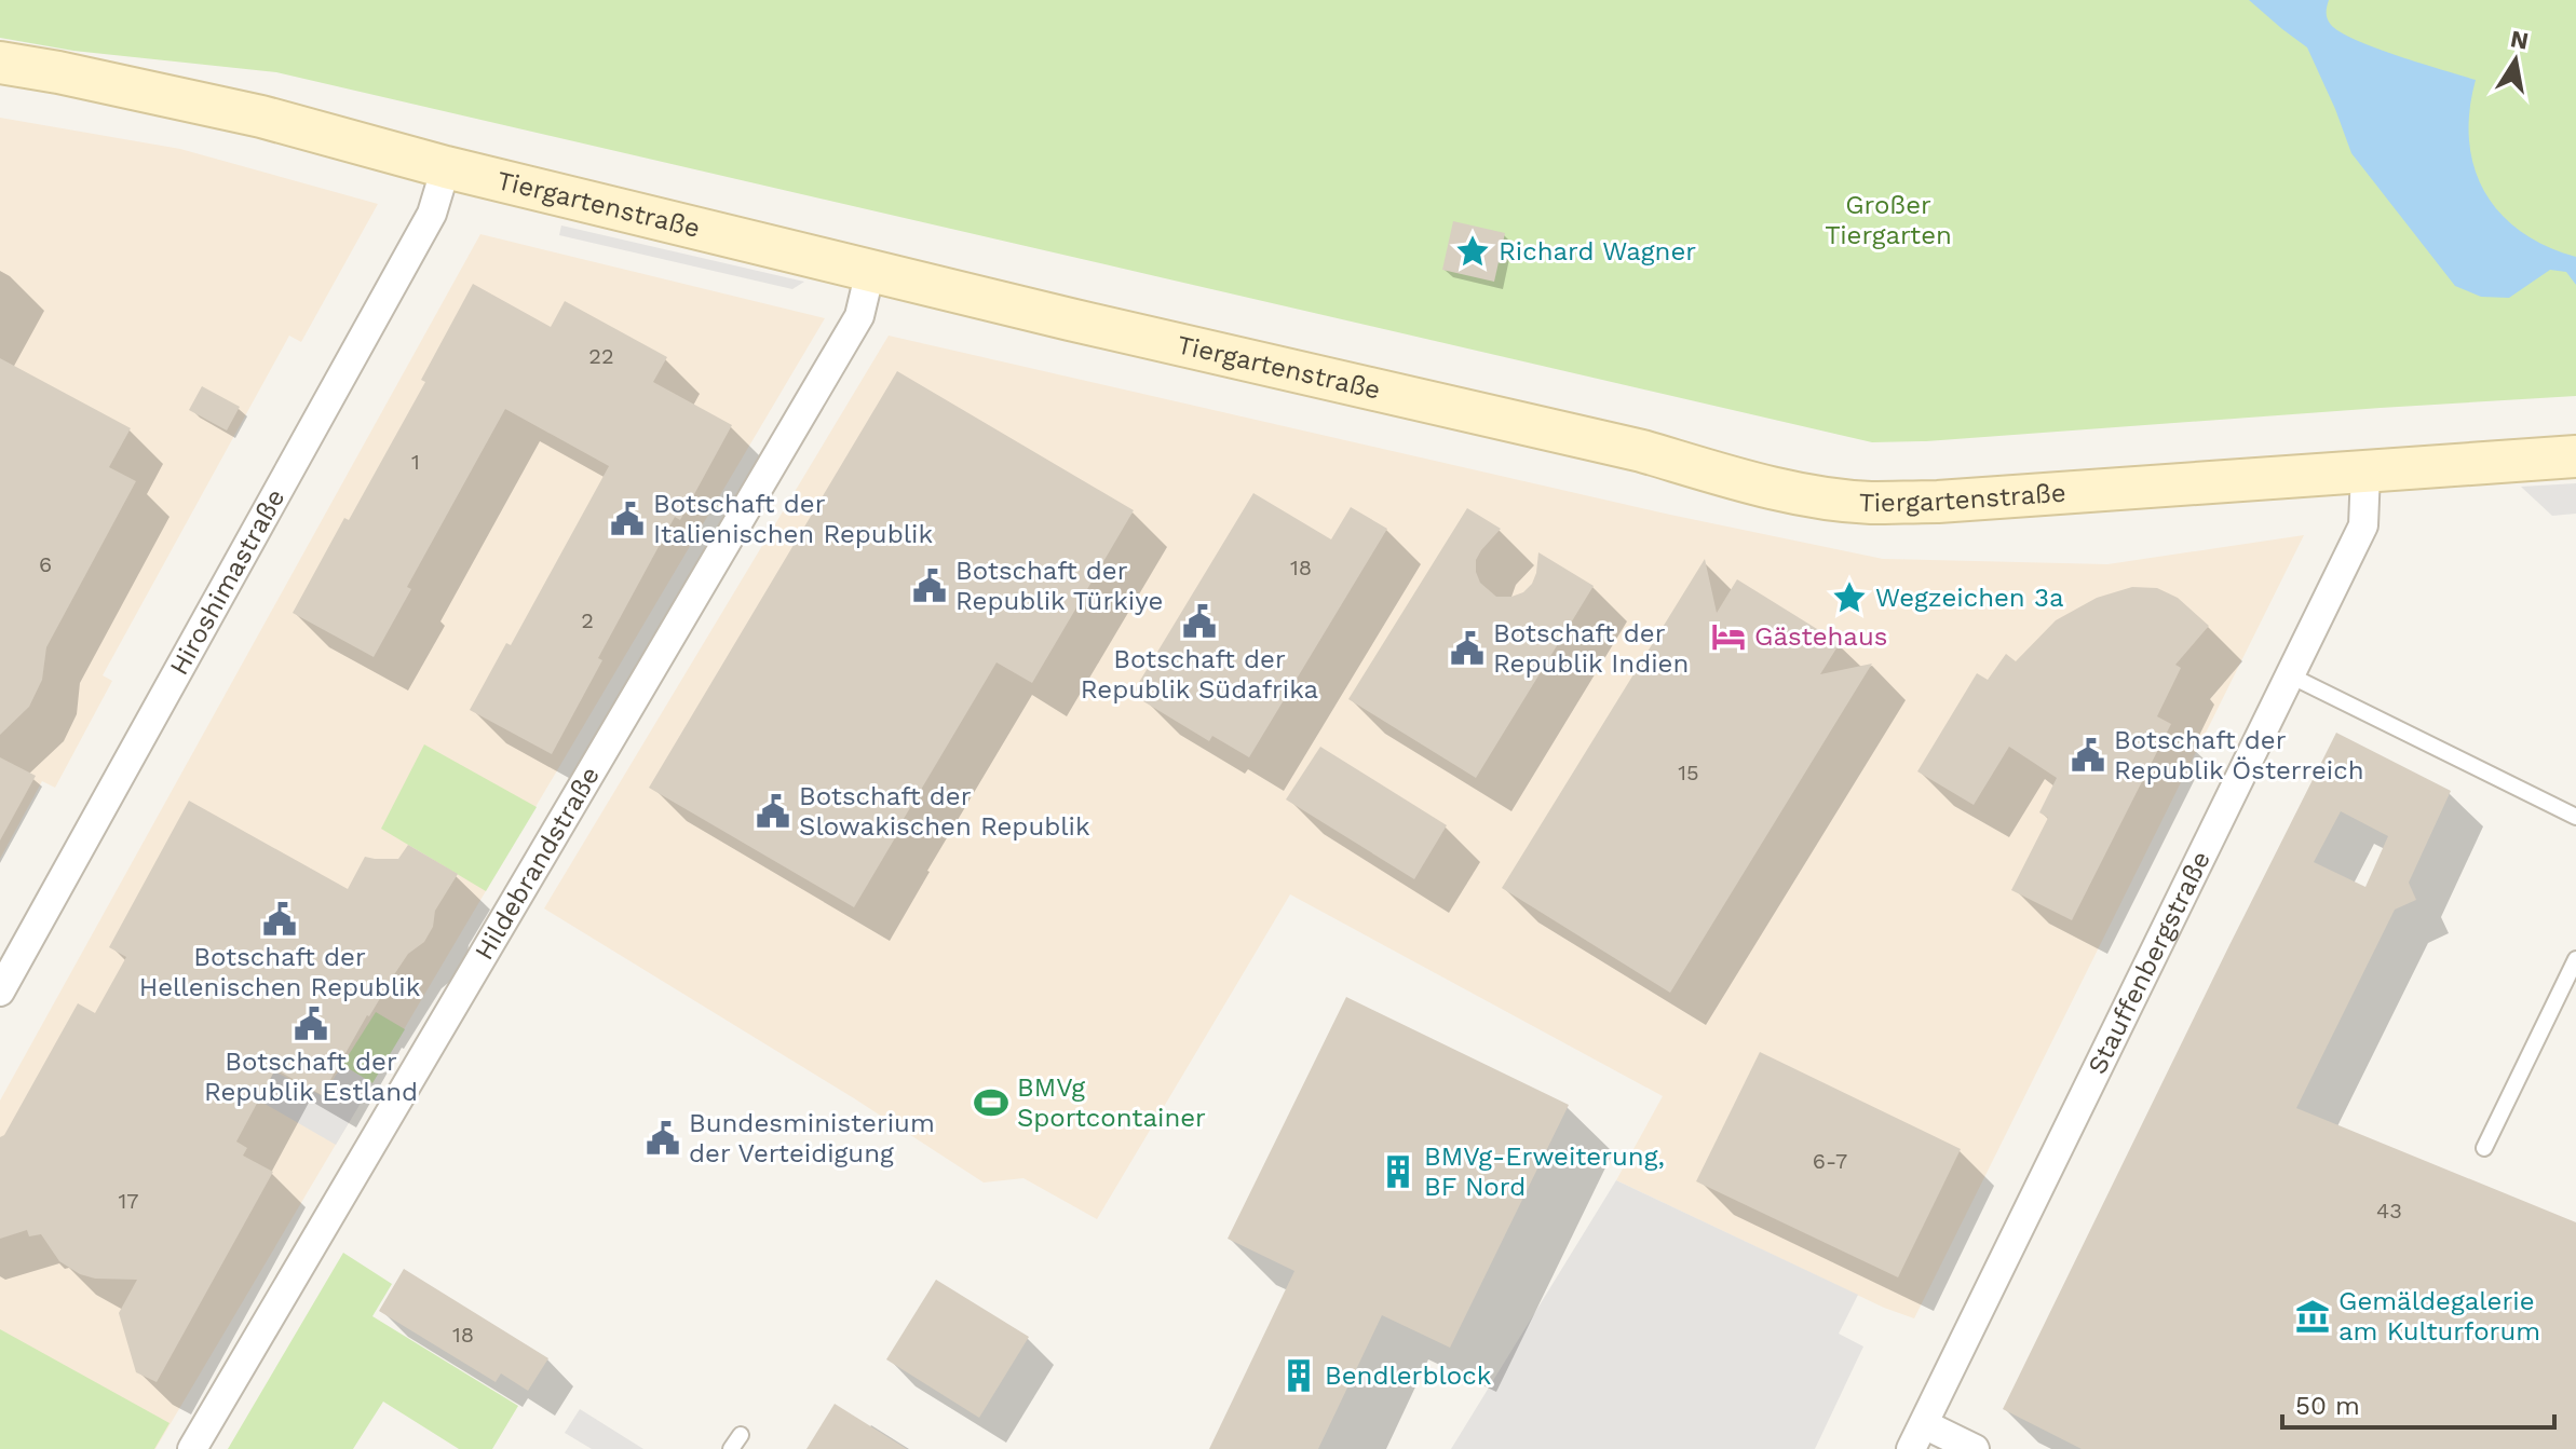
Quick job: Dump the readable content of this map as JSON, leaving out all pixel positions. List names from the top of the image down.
{
  "streets": {
    "main road": ["Tiergartenstraße"],
    "street": ["Hiroshimastraße", "Hildebrandstraße", "Stauffenbergstraße"]
  },
  "crossings": [
    ["Tiergartenstraße", "Hiroshimastraße"],
    ["Tiergartenstraße", "Hildebrandstraße"],
    ["Tiergartenstraße", "Stauffenbergstraße"]
  ],
  "parks": ["Großer Tiergarten"],
  "places": {
    "place": ["Richard Wagner", "Wegzeichen 3a"],
    "public building": [
      "Botschaft der Italienischen Republik",
      "Botschaft der Republik Türkiye",
      "Botschaft der Republik Südafrika",
      "Botschaft der Republik Indien",
      "Botschaft der Republik Österreich",
      "Botschaft der Slowakischen Republik",
      "Botschaft der Hellenischen Republik",
      "Botschaft der Republik Estland",
      "Bundesministerium der Verteidigung"
    ],
    "hotel": ["Gästehaus"],
    "sports": ["BMVg Sportcontainer"],
    "building": ["BMVg-Erweiterung, BF Nord", "Bendlerblock"],
    "museum": ["Gemäldegalerie am Kulturforum"]
  },
  "house_numbers": [
    "22",
    "1",
    "6",
    "18",
    "2",
    "15",
    "6-7",
    "17",
    "43",
    "18"
  ],
  "scale_bar": "50 m",
  "north": "top"
}
